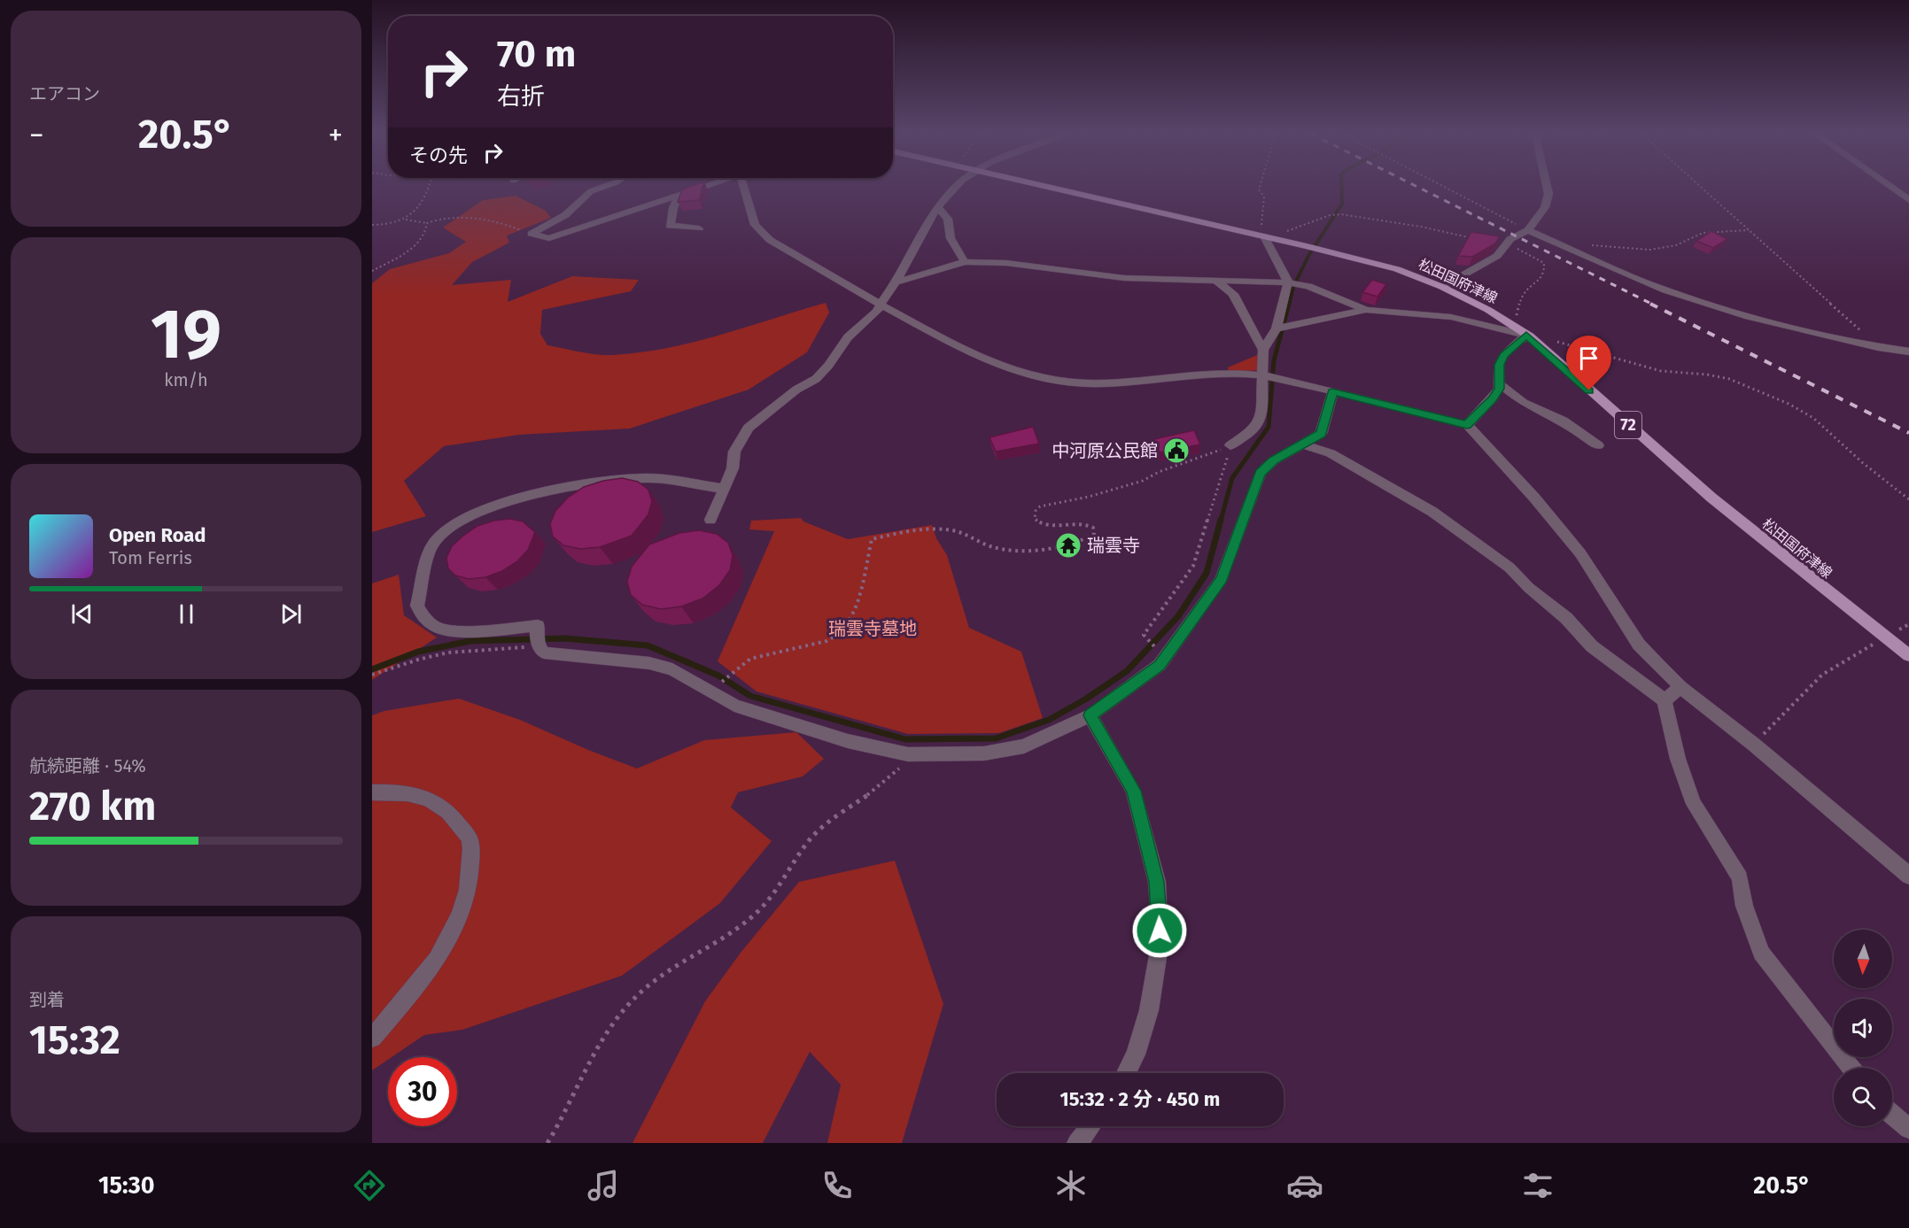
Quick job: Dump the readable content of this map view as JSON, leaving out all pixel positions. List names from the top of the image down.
{
  "streets": {
    "main road": ["松田国府津線", "72"]
  },
  "parks": ["瑞雲寺墓地"],
  "places": {
    "public building": ["中河原公民館"],
    "temple": ["瑞雲寺"]
  },
  "north": "bottom",
  "page": {
    "tile": [
      "エアコン",
      ["19", "km/h"],
      ["航続距離 · 54%", "270 km"],
      ["到着", "15:32"]
    ],
    "turn": ["70 m", "右折"],
    "heat": ["−", "20.5°", "+"],
    "then": "その先",
    "song": ["Open Road", "Tom Ferris"],
    "limit": "30",
    "trip": "15:32 · 2 分 · 450 m",
    "tabs": ["15:30", "20.5°"]
  }
}
